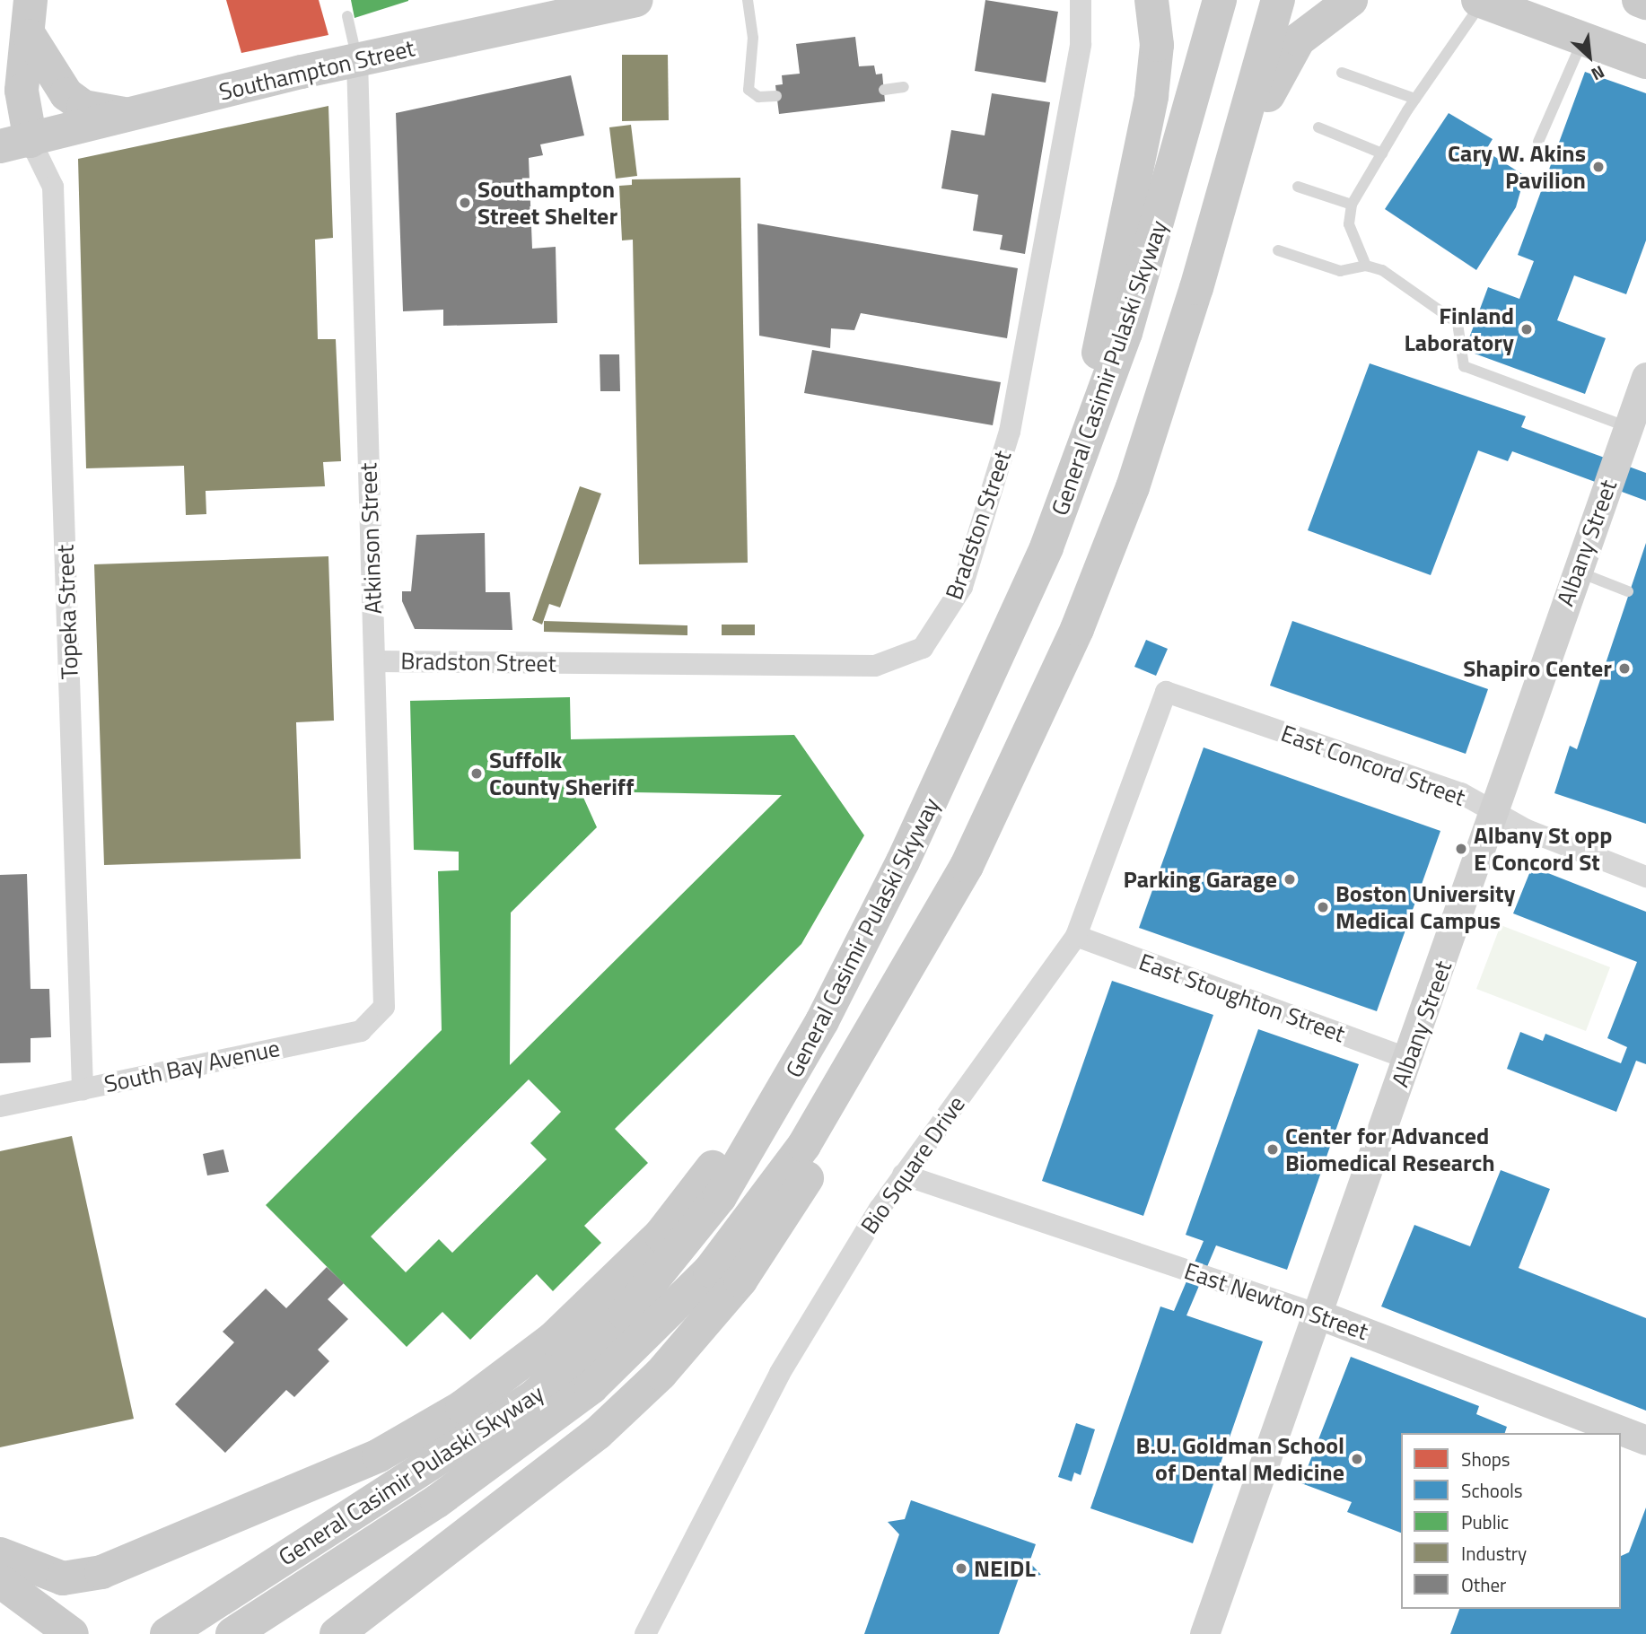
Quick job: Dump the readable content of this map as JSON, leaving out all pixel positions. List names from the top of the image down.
{
  "streets": {
    "main road": [
      "Southampton Street",
      "General Casimir Pulaski Skyway",
      "Albany Street",
      "East Newton Street"
    ],
    "street": [
      "Bradston Street",
      "Atkinson Street",
      "Topeka Street",
      "East Concord Street",
      "East Stoughton Street",
      "South Bay Avenue",
      "Bio Square Drive"
    ]
  },
  "crossings": [
    ["Southampton Street", "Atkinson Street"],
    ["Southampton Street", "Topeka Street"],
    ["Bradston Street", "Atkinson Street"],
    ["Atkinson Street", "South Bay Avenue"],
    ["Albany Street", "East Concord Street"],
    ["Albany Street", "East Stoughton Street"],
    ["Albany Street", "East Newton Street"],
    ["Topeka Street", "South Bay Avenue"],
    ["East Concord Street", "Bio Square Drive"],
    ["East Stoughton Street", "Bio Square Drive"],
    ["Bio Square Drive", "East Newton Street"]
  ],
  "places": [
    "Cary W. Akins Pavilion",
    "Southampton Street Shelter",
    "Finland Laboratory",
    "Shapiro Center",
    "Suffolk County Sheriff",
    "Albany St opp E Concord St",
    "Parking Garage",
    "Boston University Medical Campus",
    "Center for Advanced Biomedical Research",
    "B.U. Goldman School of Dental Medicine",
    "NEIDL"
  ],
  "legend": [
    "Shops",
    "Schools",
    "Public",
    "Industry",
    "Other"
  ],
  "north": "bottom right"
}
